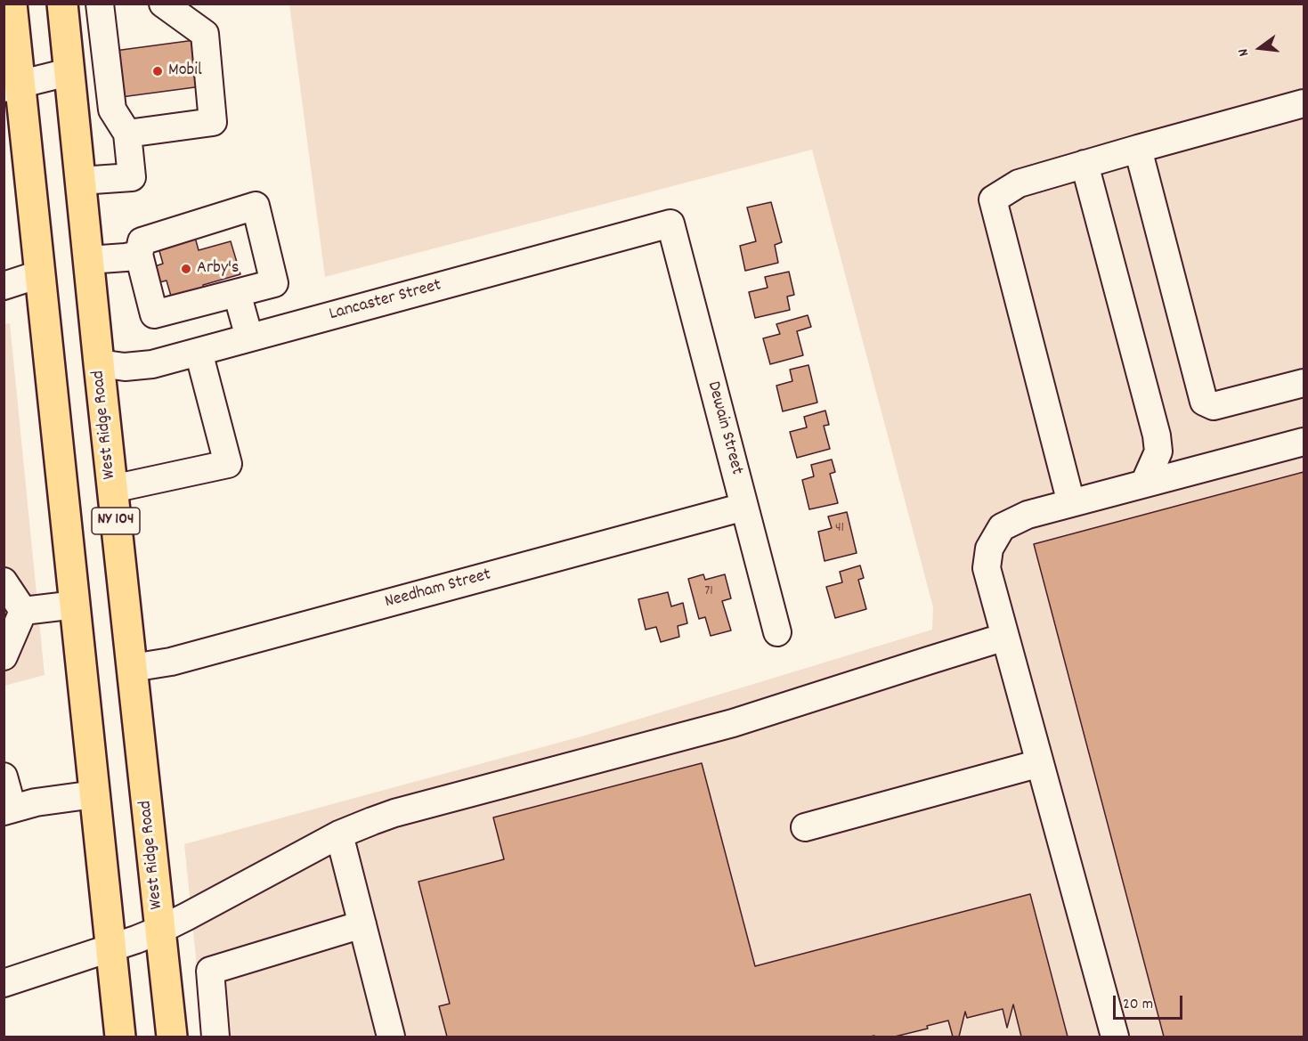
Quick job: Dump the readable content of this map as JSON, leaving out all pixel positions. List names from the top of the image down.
{
  "streets": {
    "highway": ["West Ridge Road", "NY 104"],
    "street": ["Lancaster Street", "Dewain Street", "Needham Street"]
  },
  "crossings": [
    ["Lancaster Street", "West Ridge Road"],
    ["Lancaster Street", "Dewain Street"],
    ["West Ridge Road", "Needham Street"],
    ["Dewain Street", "Needham Street"]
  ],
  "places": ["Mobil", "Arby's"],
  "house_numbers": ["41", "71"],
  "scale_bar": "20 m",
  "north": "left"
}
